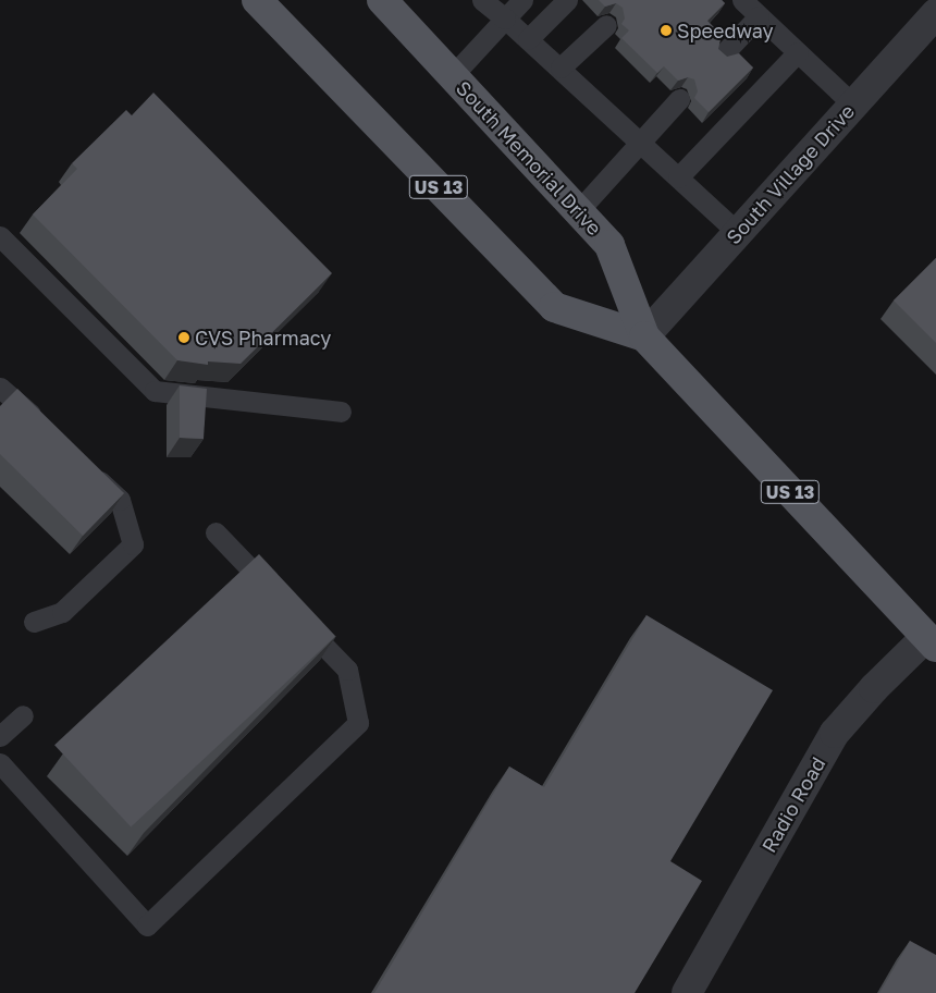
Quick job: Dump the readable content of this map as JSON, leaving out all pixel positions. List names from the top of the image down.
{
  "streets": {
    "main road": ["South Memorial Drive", "US 13"],
    "street": ["South Village Drive", "Radio Road"]
  },
  "crossings": [
    ["South Memorial Drive", "South Village Drive"],
    ["South Memorial Drive", "Radio Road"]
  ],
  "places": ["Speedway", "CVS Pharmacy"]
}
